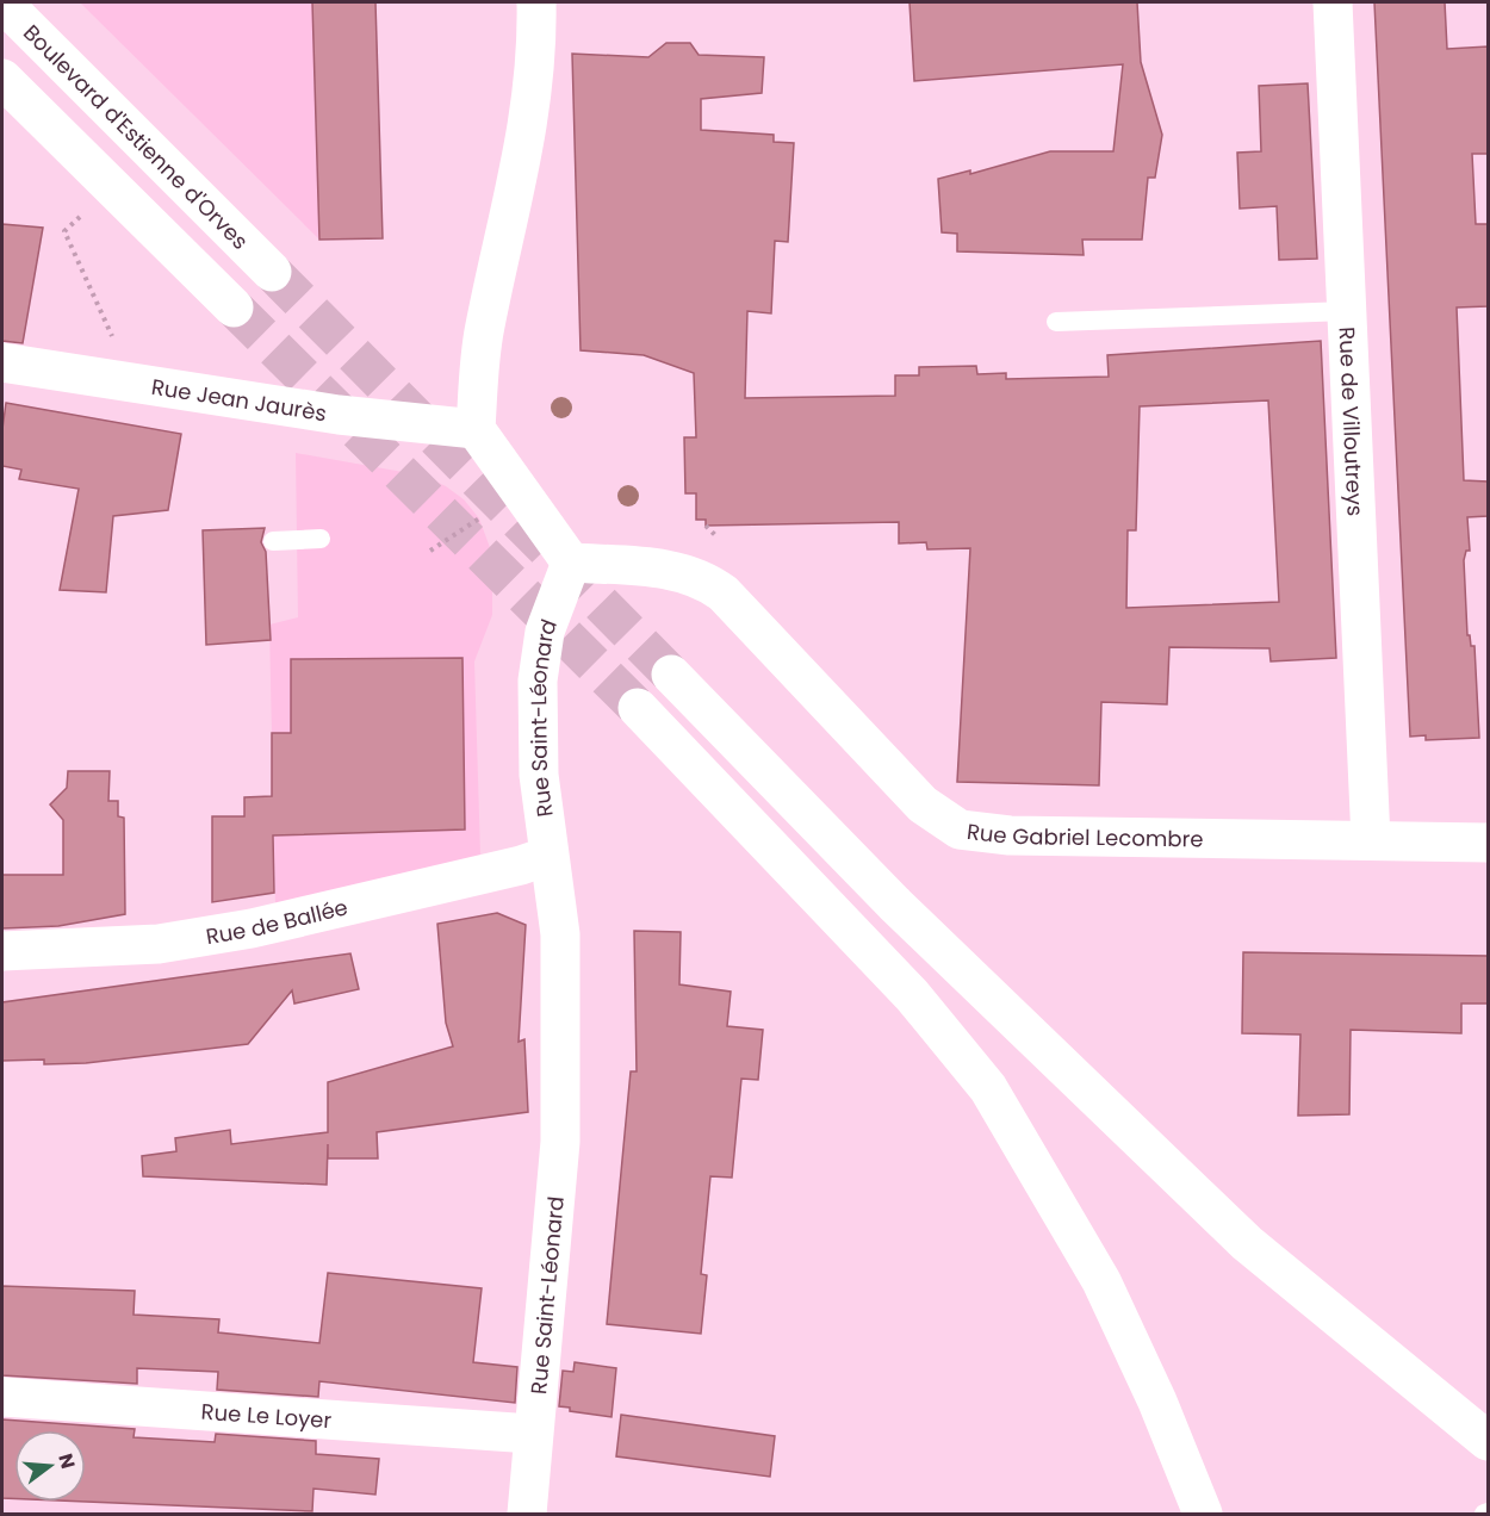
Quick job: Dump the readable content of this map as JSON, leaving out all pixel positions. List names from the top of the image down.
{
  "streets": {
    "main road": [
      "Boulevard d'Estienne d'Orves",
      "Rue Jean Jaurès",
      "Rue de Villoutreys",
      "Rue Saint-Léonard",
      "Rue Gabriel Lecombre",
      "Rue de Ballée",
      "Rue Le Loyer"
    ]
  },
  "crossings": [
    ["Rue de Villoutreys", "Rue Gabriel Lecombre"],
    ["Rue Saint-Léonard", "Rue Gabriel Lecombre"],
    ["Rue Saint-Léonard", "Rue de Ballée"],
    ["Rue Saint-Léonard", "Rue Le Loyer"]
  ],
  "north": "right"
}
